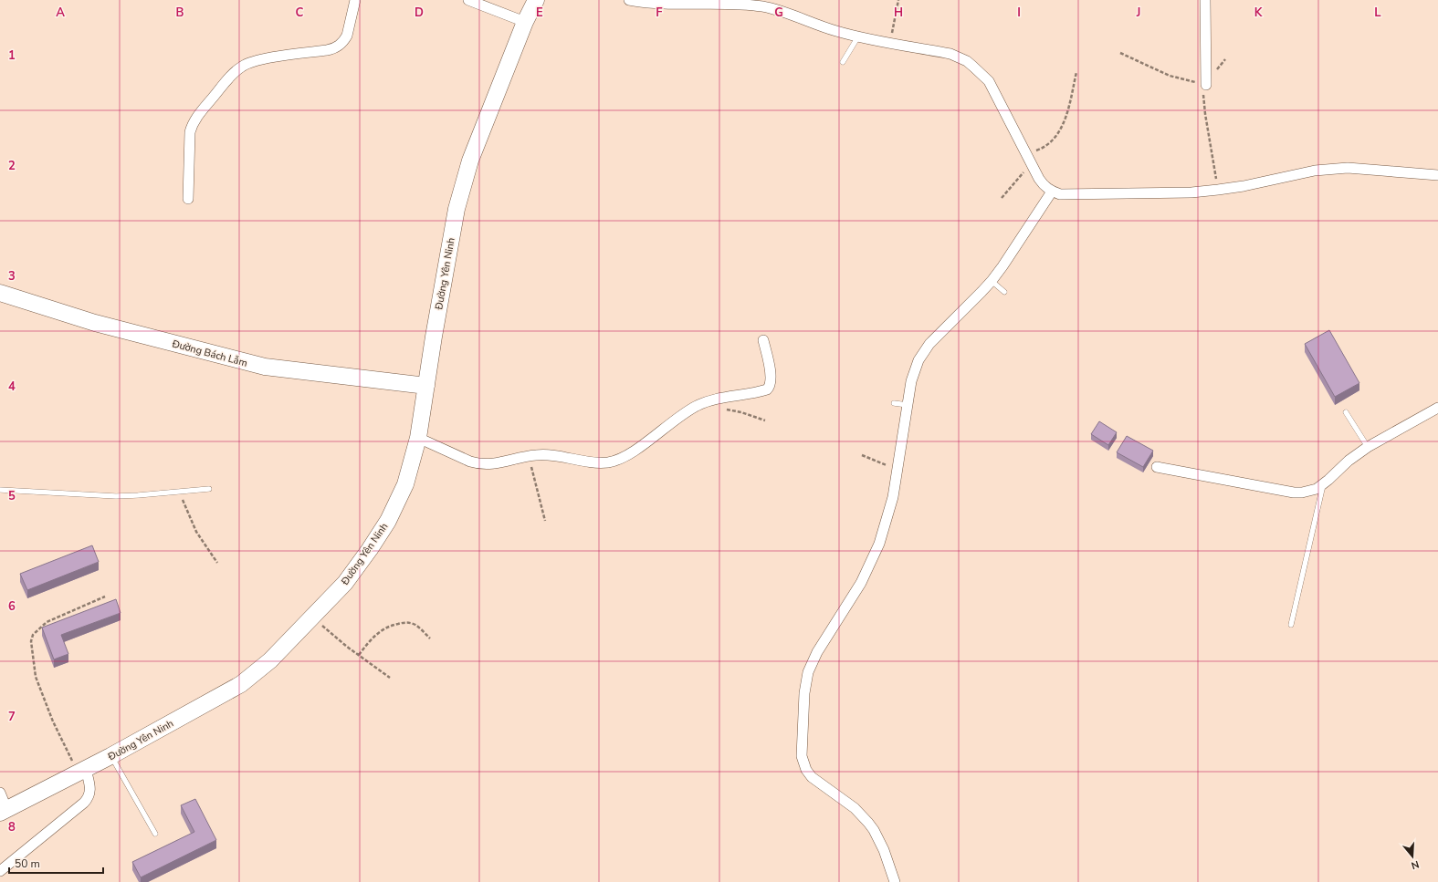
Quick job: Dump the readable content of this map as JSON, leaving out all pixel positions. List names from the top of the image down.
{
  "streets": {
    "main road": ["Đường Yên Ninh", "Đường Bách Lẫm"]
  },
  "crossings": [
    ["Đường Yên Ninh", "Đường Bách Lẫm"]
  ],
  "scale_bar": "50 m",
  "north": "bottom",
  "grid": {
    "columns": [
      "A",
      "B",
      "C",
      "D",
      "E",
      "F",
      "G",
      "H",
      "I",
      "J",
      "K",
      "L"
    ],
    "rows": [
      "1",
      "2",
      "3",
      "4",
      "5",
      "6",
      "7",
      "8"
    ]
  }
}
